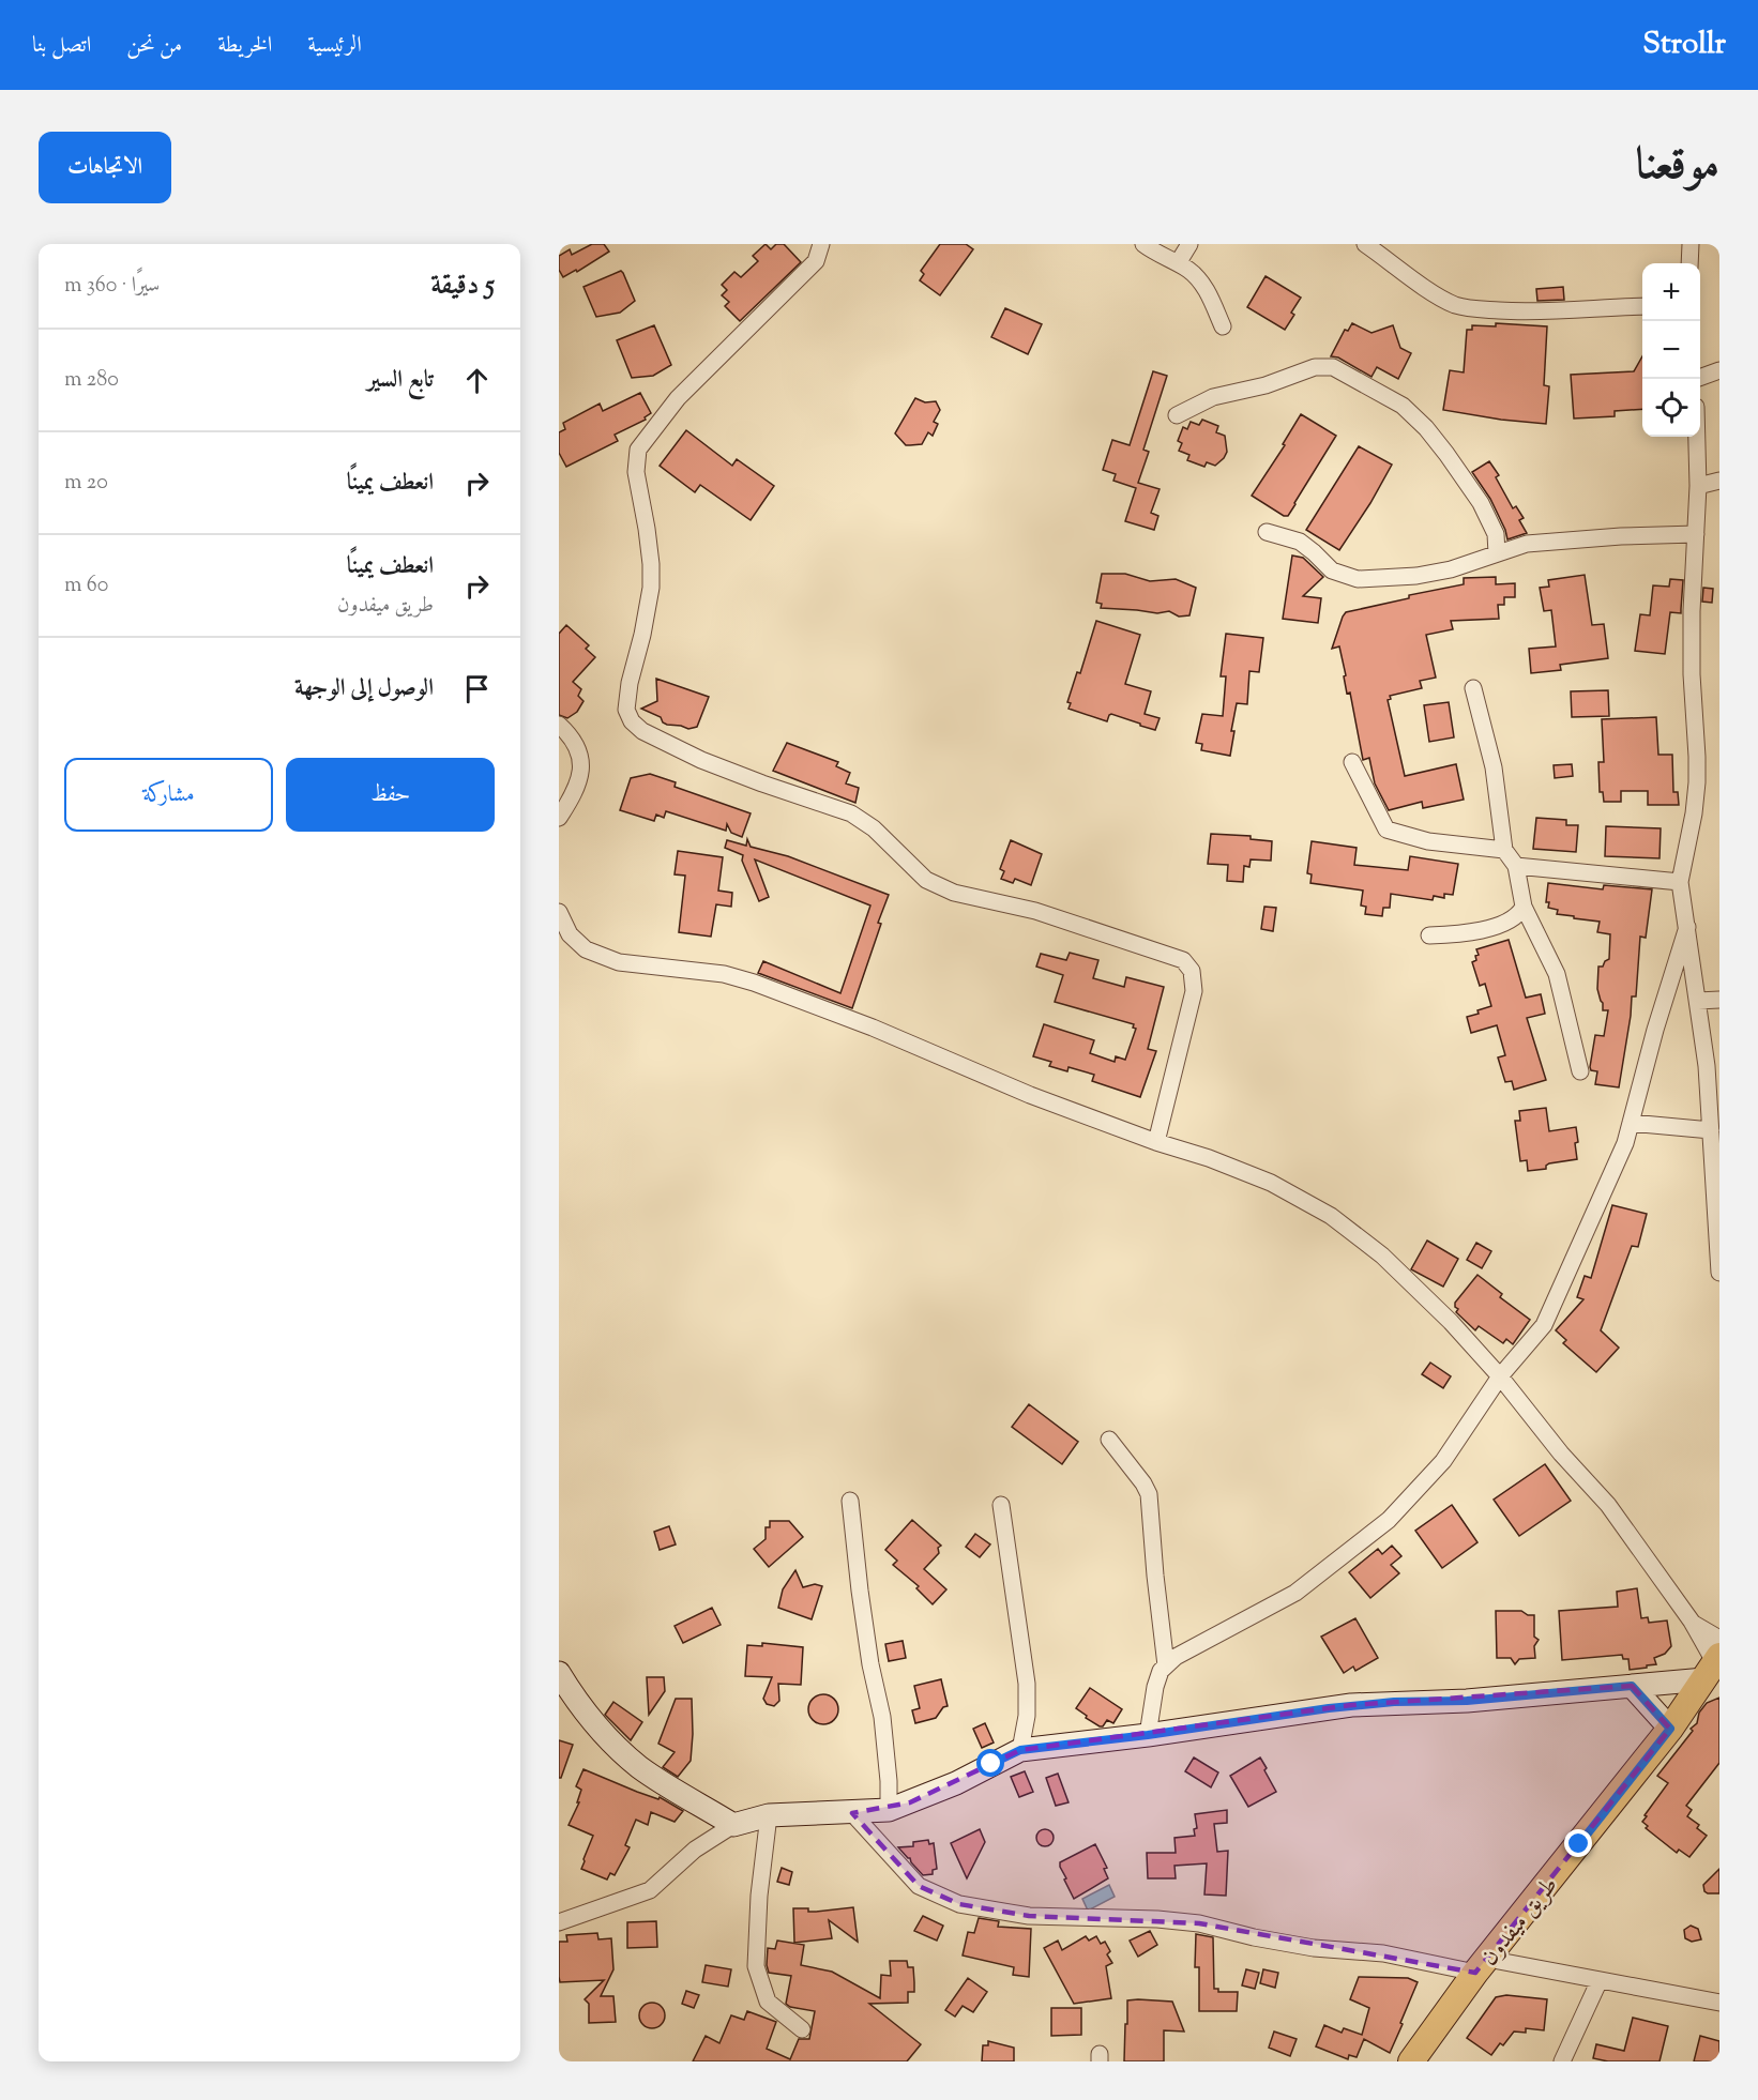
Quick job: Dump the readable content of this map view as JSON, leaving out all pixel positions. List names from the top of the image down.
{
  "streets": {
    "main road": ["طريق ميفدون"]
  },
  "page": {
    "header": "Strollr",
    "nav": [
      "الرئيسية",
      "الخريطة",
      "من نحن",
      "اتصل بنا"
    ],
    "title": "موقعنا",
    "buttons": [
      "الاتجاهات",
      ["حفظ", "مشاركة"]
    ],
    "heading": ["5 دقيقة", "سيرًا · 360 m"],
    "map_buttons": ["+", "−"],
    "list": [
      ["تابع السير", "280 m"],
      ["انعطف يمينًا", "20 m"],
      ["انعطف يمينًا", "طريق ميفدون", "60 m"],
      "الوصول إلى الوجهة"
    ]
  }
}
